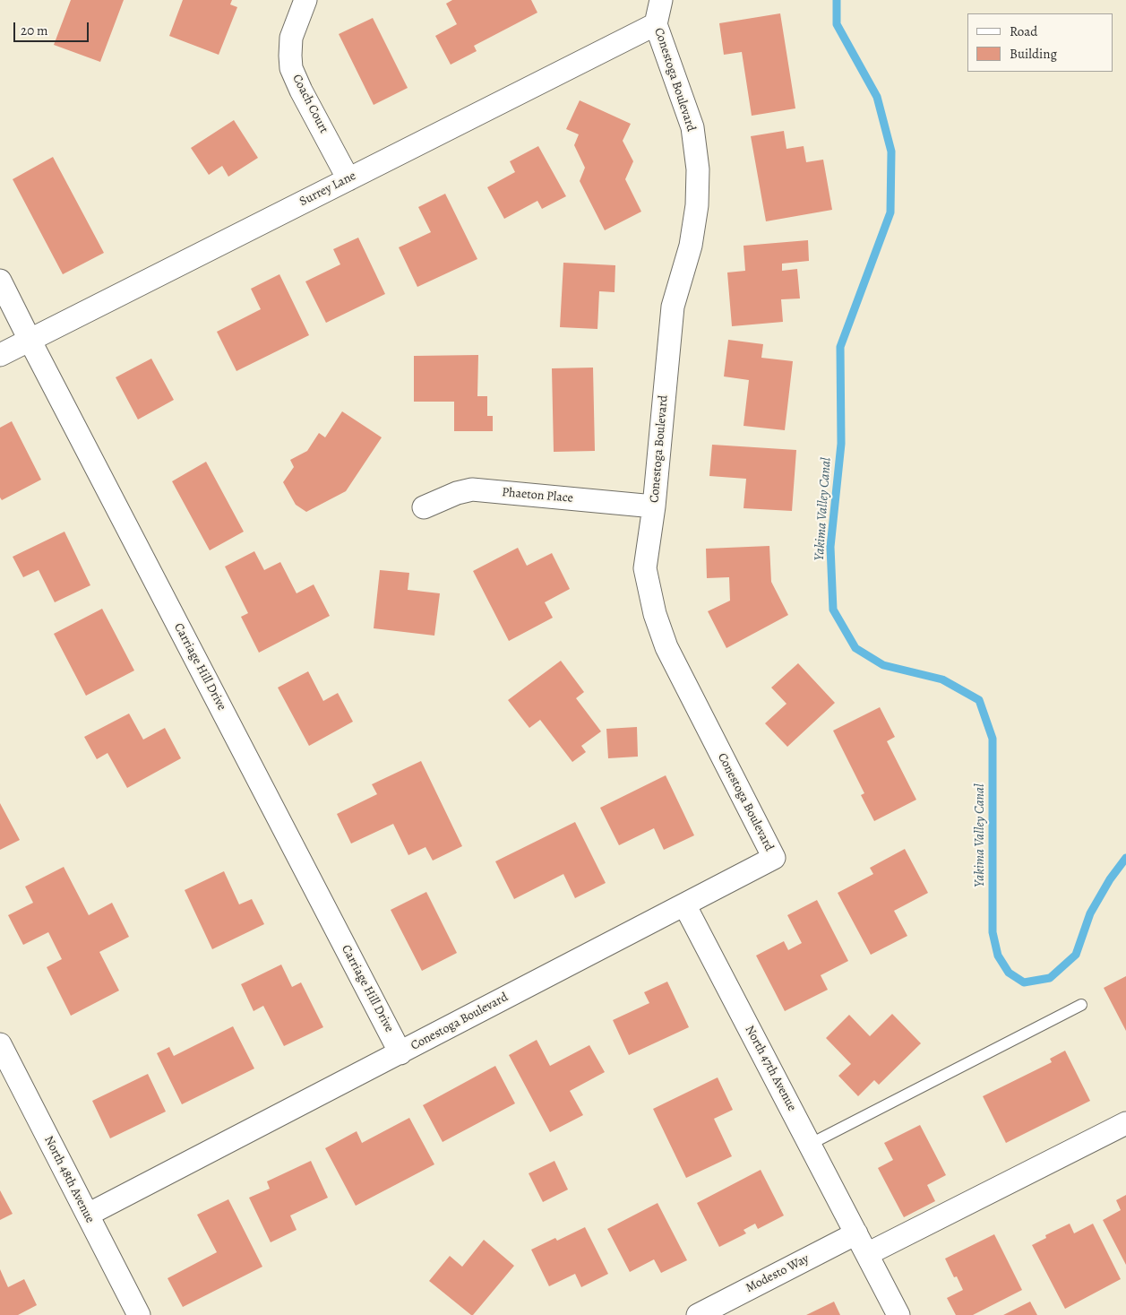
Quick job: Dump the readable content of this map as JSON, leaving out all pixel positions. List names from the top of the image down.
{
  "streets": {
    "street": [
      "Conestoga Boulevard",
      "Coach Court",
      "Surrey Lane",
      "Phaeton Place",
      "Carriage Hill Drive",
      "North 47th Avenue",
      "North 48th Avenue",
      "Modesto Way"
    ]
  },
  "crossings": [
    ["Conestoga Boulevard", "Surrey Lane"],
    ["Conestoga Boulevard", "Phaeton Place"],
    ["Conestoga Boulevard", "Carriage Hill Drive"],
    ["Conestoga Boulevard", "North 47th Avenue"],
    ["Conestoga Boulevard", "North 48th Avenue"],
    ["Coach Court", "Surrey Lane"],
    ["Surrey Lane", "Carriage Hill Drive"],
    ["North 47th Avenue", "Modesto Way"]
  ],
  "water": ["Yakima Valley Canal"],
  "legend": ["Road", "Building"],
  "scale_bar": "20 m"
}
